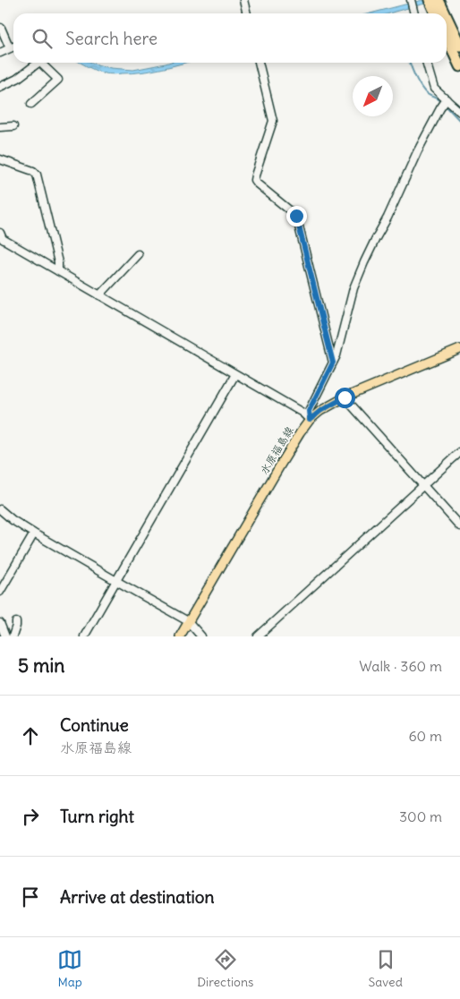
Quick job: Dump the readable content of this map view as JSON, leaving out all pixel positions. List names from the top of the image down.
{
  "streets": {
    "main road": ["水原福島線"]
  },
  "north": "bottom left",
  "page": {
    "search": "Search here",
    "heading": ["5 min", "Walk · 360 m"],
    "list": [
      ["Continue", "水原福島線", "60 m"],
      ["Turn right", "300 m"],
      "Arrive at destination"
    ],
    "nav": ["Map", "Directions", "Saved"]
  }
}
